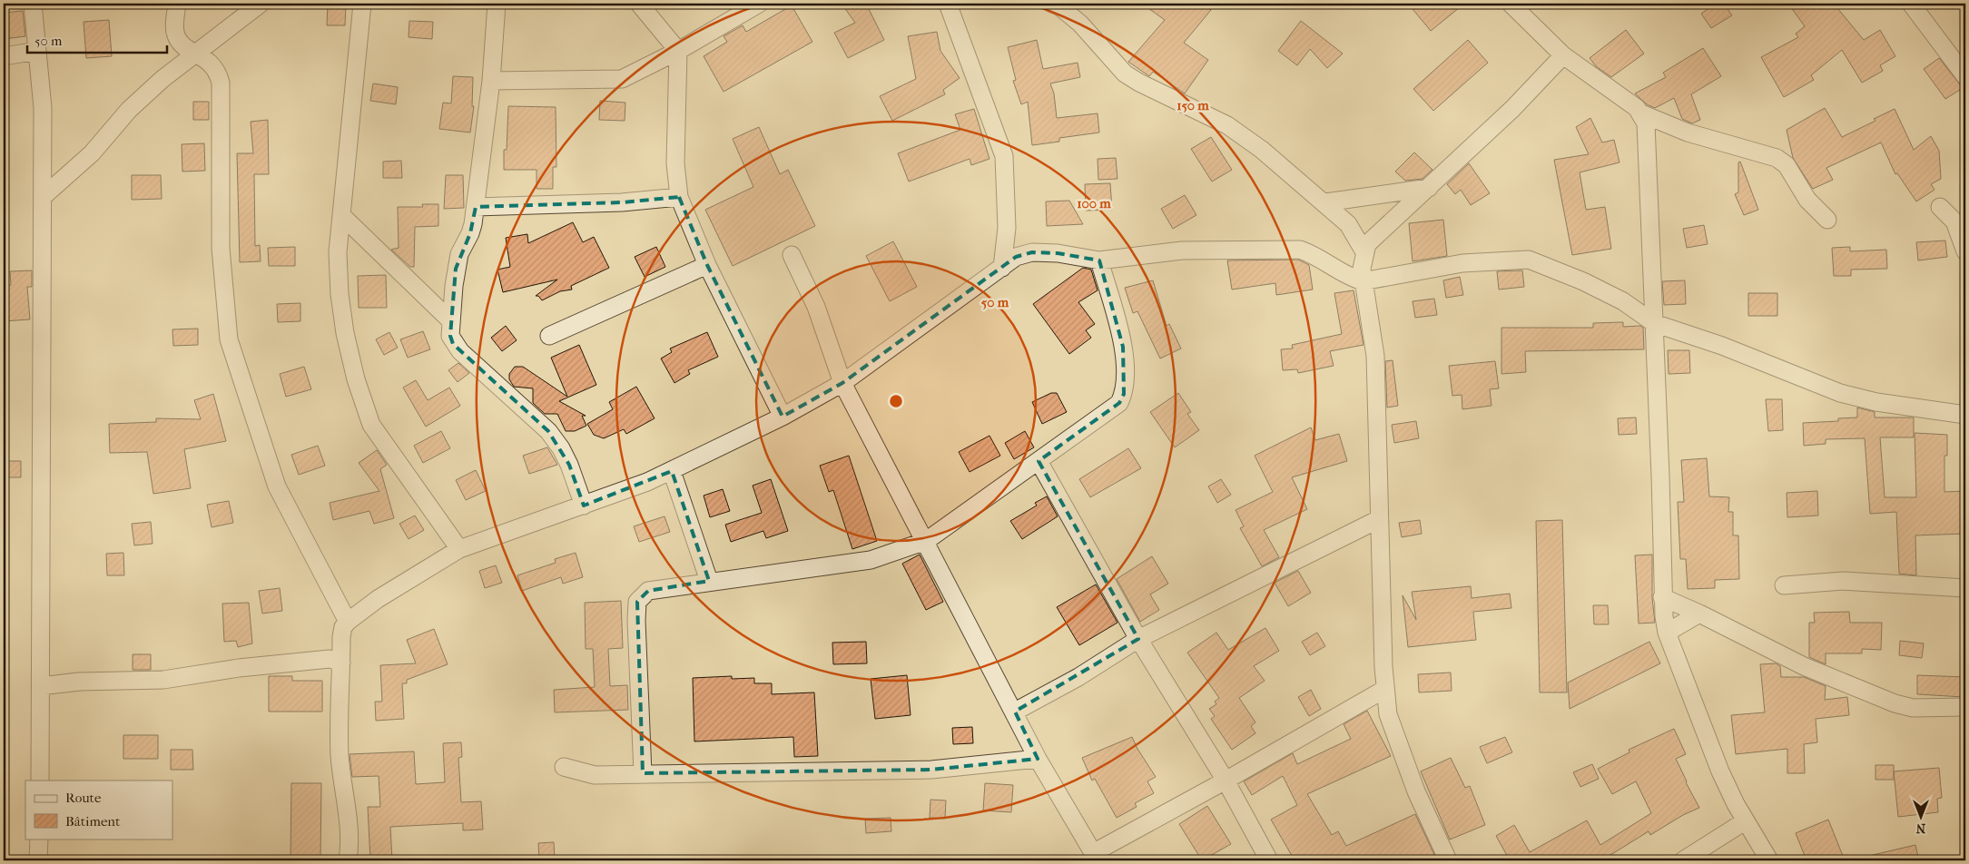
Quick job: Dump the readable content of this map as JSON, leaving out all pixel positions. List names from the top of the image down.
{
  "legend": ["Route", "Bâtiment"],
  "scale_bar": "50 m",
  "north": "bottom",
  "rings": ["150 m", "100 m", "50 m"]
}
